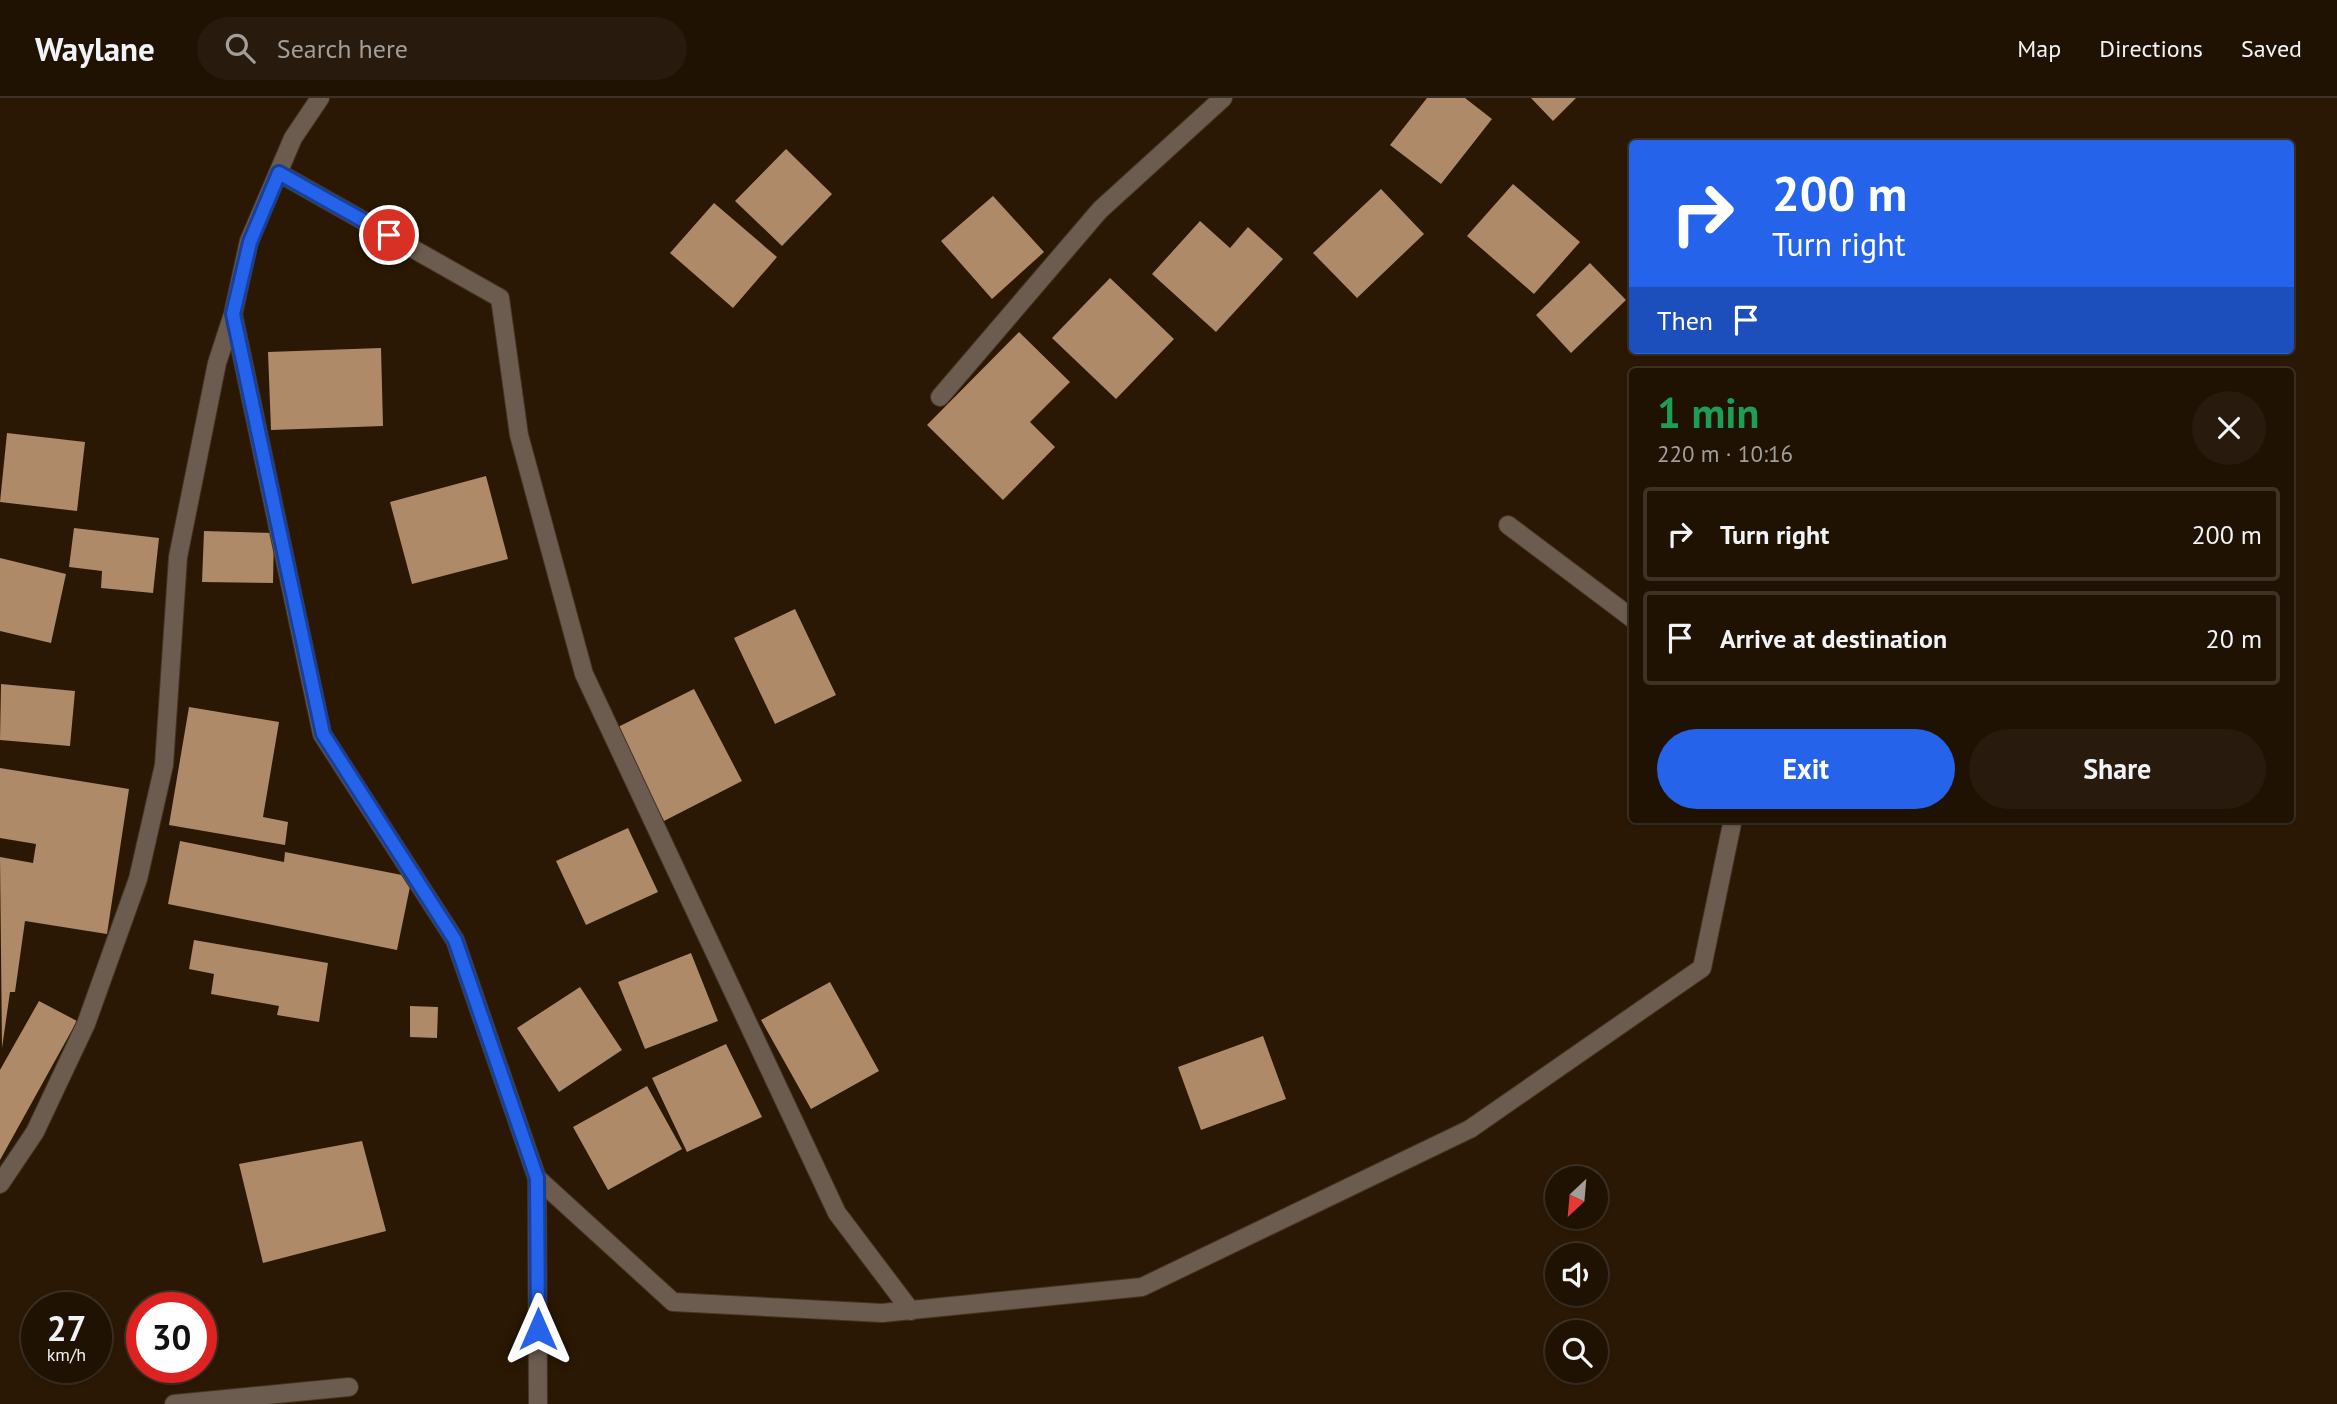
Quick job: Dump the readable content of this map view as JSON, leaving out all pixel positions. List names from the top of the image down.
{
  "north": "bottom left",
  "page": {
    "header": "Waylane",
    "search": "Search here",
    "nav": ["Map", "Directions", "Saved"],
    "turn": ["200 m", "Turn right"],
    "then": "Then",
    "heading": ["1 min", "220 m · 10:16"],
    "list": [
      {
        "name": "Turn right",
        "value": "200 m"
      },
      {
        "name": "Arrive at destination",
        "value": "20 m"
      }
    ],
    "buttons": ["Exit", "Share"],
    "speed": "27 km/h",
    "limit": "30"
  }
}
